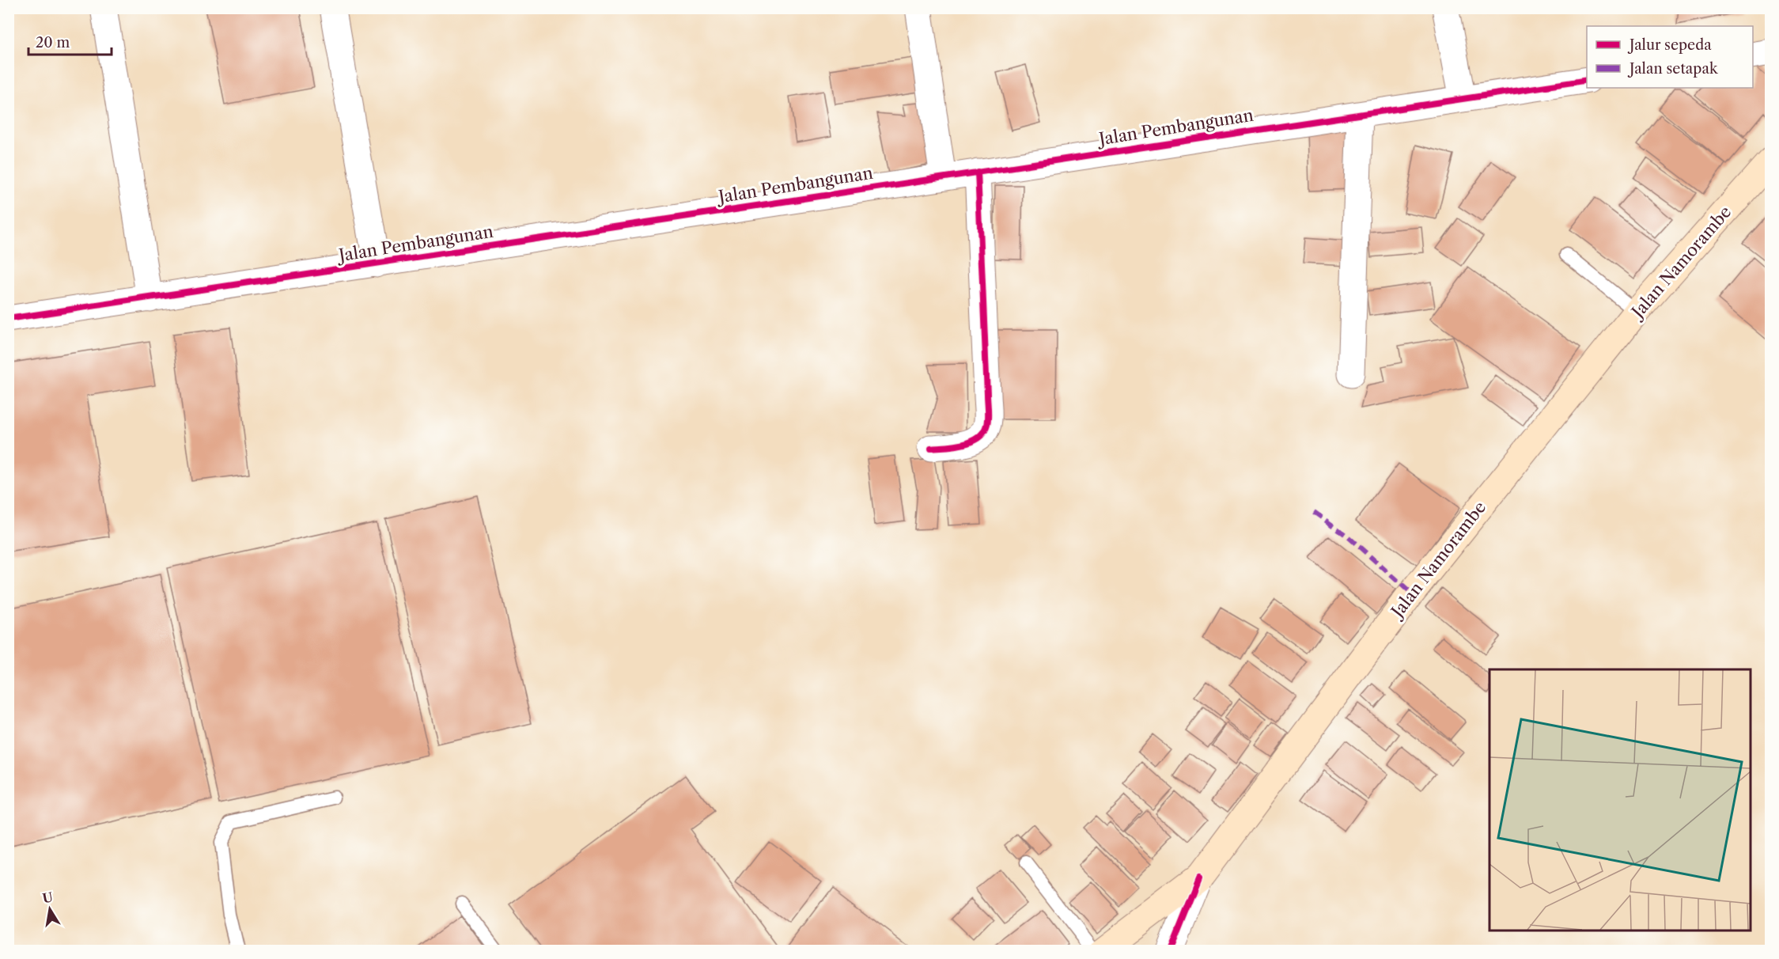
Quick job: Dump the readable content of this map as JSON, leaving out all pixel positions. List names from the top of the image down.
{
  "streets": {
    "main road": ["Jalan Namorambe"],
    "street": ["Jalan Pembangunan"]
  },
  "legend": ["Jalur sepeda", "Jalan setapak"],
  "scale_bar": "20 m",
  "north": "top"
}
